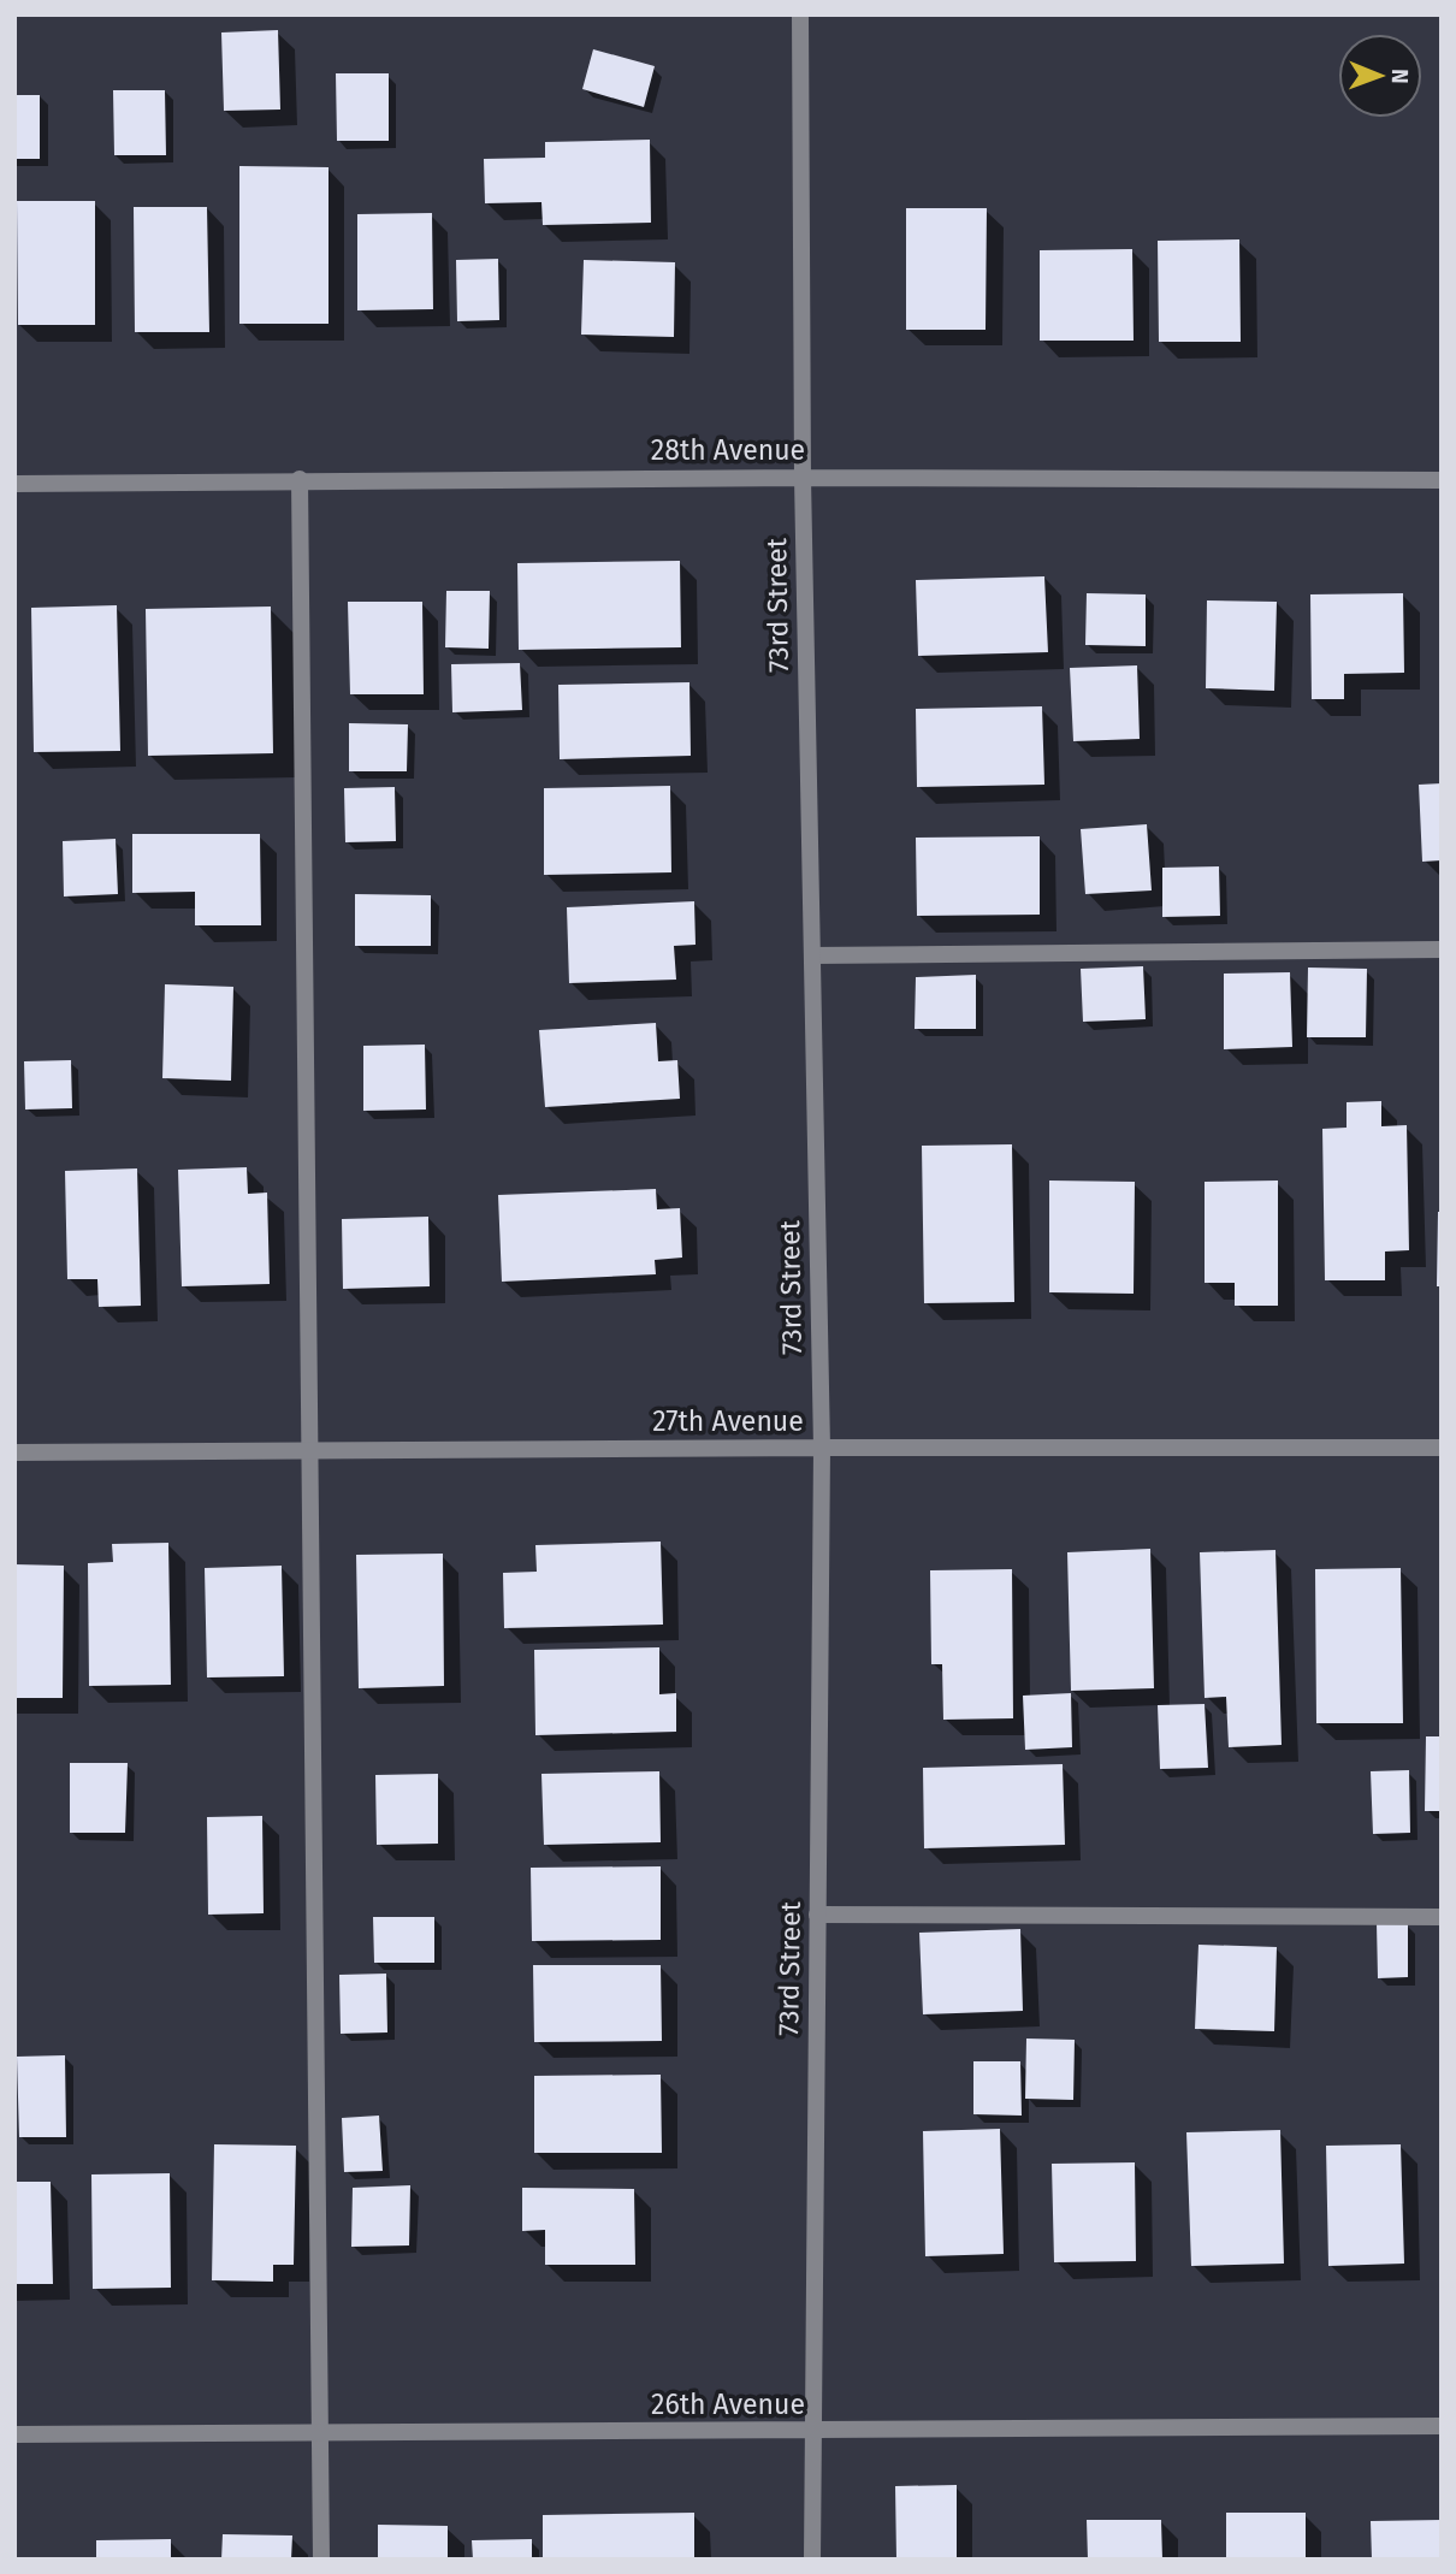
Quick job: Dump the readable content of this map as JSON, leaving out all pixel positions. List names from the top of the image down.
{
  "streets": {
    "street": [
      "28th Avenue",
      "73rd Street",
      "27th Avenue",
      "26th Avenue"
    ]
  },
  "crossings": [
    ["28th Avenue", "73rd Street"],
    ["73rd Street", "27th Avenue"],
    ["73rd Street", "26th Avenue"]
  ],
  "north": "right"
}
